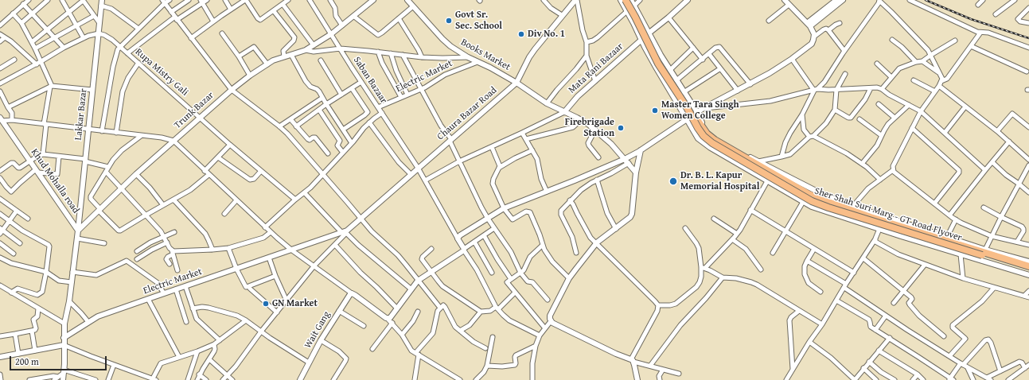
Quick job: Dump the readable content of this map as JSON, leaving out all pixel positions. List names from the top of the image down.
{
  "streets": {
    "main road": ["Sher Shah Suri Marg - GT Road Flyover"],
    "street": [
      "Books Market",
      "Mata Rani Bazaar",
      "Rupa Mistry Gali",
      "Electric Market",
      "Saban Bazaar",
      "Trunk Bazar",
      "Chaura Bazar Road",
      "Lakkar Bazar",
      "Khud Mohalla road",
      "Wait Gang"
    ]
  },
  "crossings": [
    ["Books Market", "Mata Rani Bazaar"],
    ["Books Market", "Electric Market"],
    ["Books Market", "Chaura Bazar Road"],
    ["Rupa Mistry Gali", "Trunk Bazar"],
    ["Rupa Mistry Gali", "Lakkar Bazar"],
    ["Electric Market", "Saban Bazaar"],
    ["Electric Market", "Chaura Bazar Road"],
    ["Saban Bazaar", "Trunk Bazar"],
    ["Saban Bazaar", "Chaura Bazar Road"],
    ["Trunk Bazar", "Lakkar Bazar"],
    ["Trunk Bazar", "Khud Mohalla road"],
    ["Lakkar Bazar", "Khud Mohalla road"]
  ],
  "places": [
    "Govt Sr. Sec. School",
    "Div No. 1",
    "Master Tara Singh Women College",
    "Firebrigade Station",
    "Dr. B. L. Kapur Memorial Hospital",
    "GN Market"
  ],
  "scale_bar": "200 m"
}
